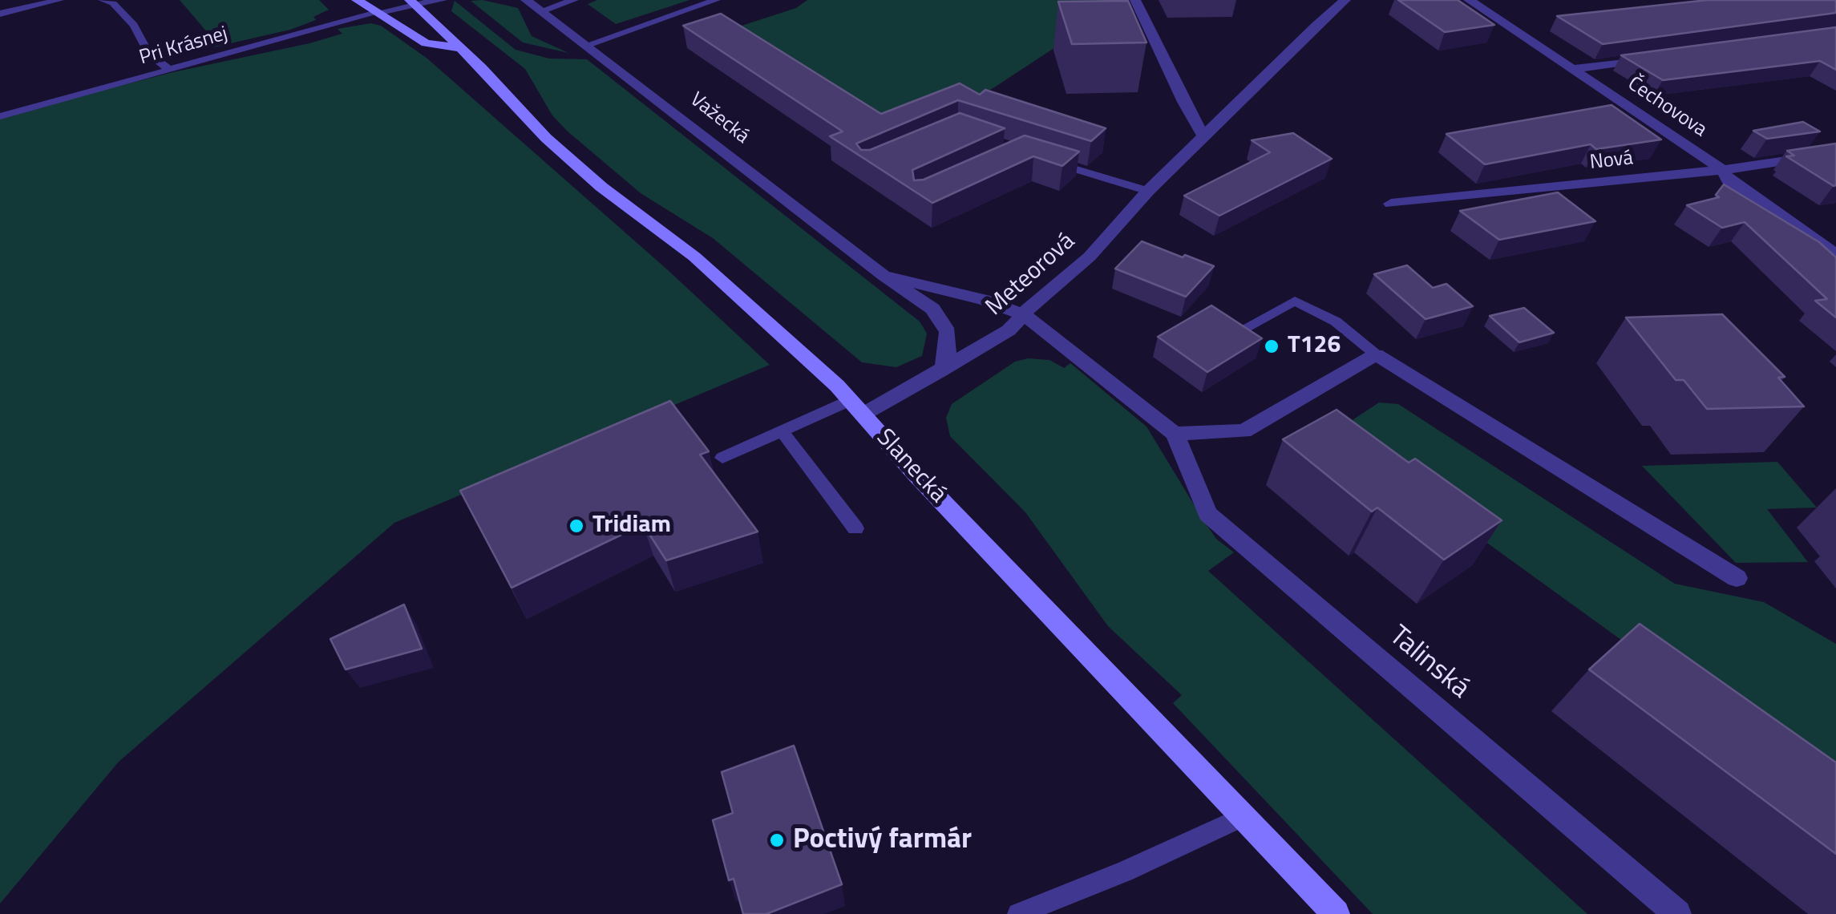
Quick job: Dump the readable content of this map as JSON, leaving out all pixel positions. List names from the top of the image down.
{
  "streets": {
    "main road": ["Slanecká"],
    "street": [
      "Čechovova",
      "Važecká",
      "Nová",
      "Meteorová",
      "Talinská"
    ],
    "lane": ["Pri Krásnej"]
  },
  "crossings": [
    ["Čechovova", "Nová"],
    ["Važecká", "Meteorová"],
    ["Važecká", "Talinská"],
    ["Meteorová", "Slanecká"],
    ["Meteorová", "Talinská"]
  ],
  "places": ["T126", "Tridiam", "Poctivý farmár"]
}
